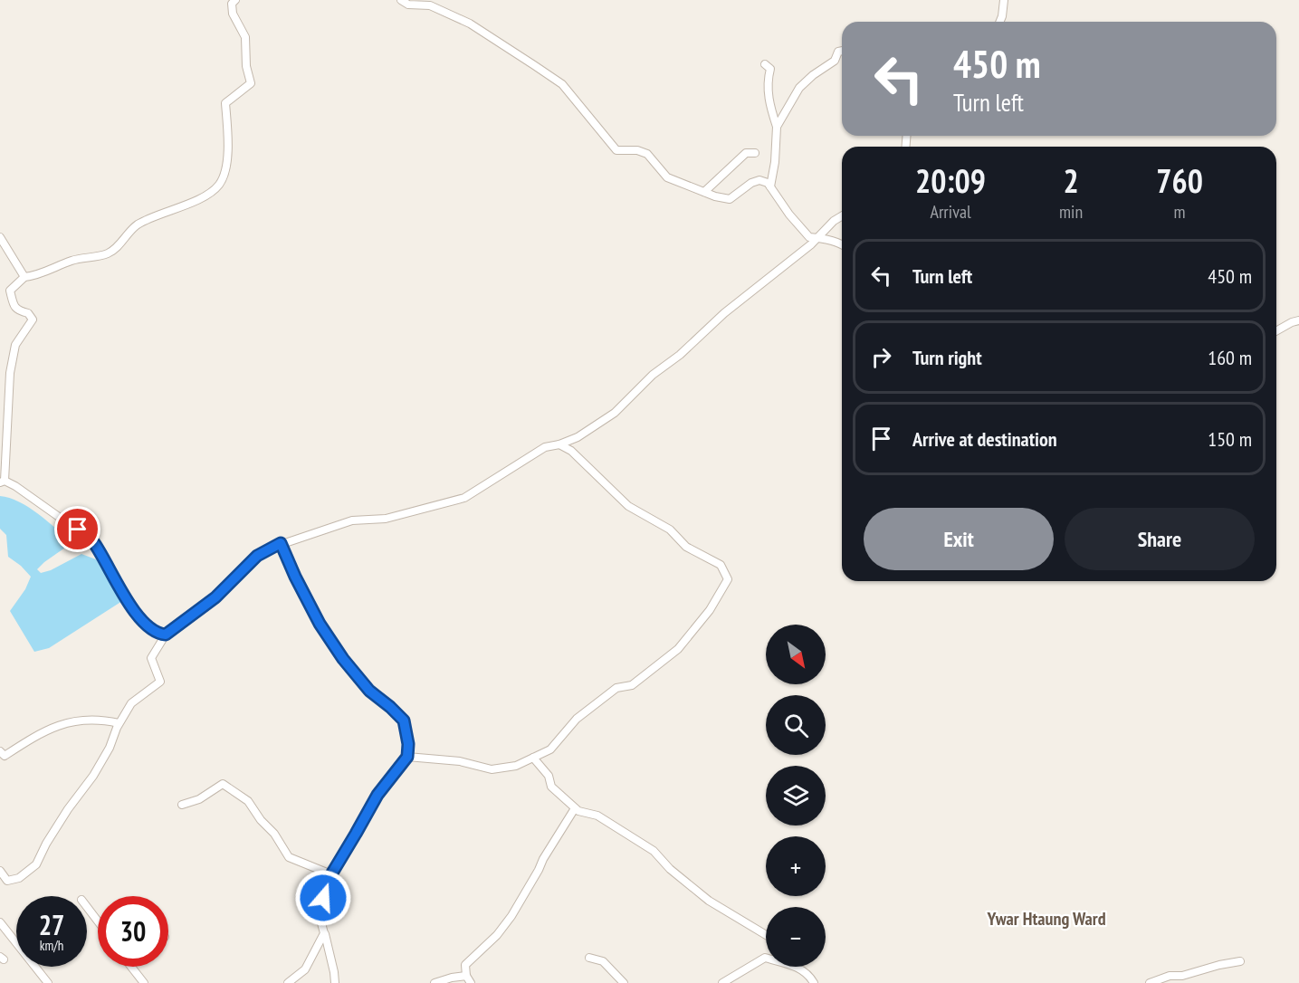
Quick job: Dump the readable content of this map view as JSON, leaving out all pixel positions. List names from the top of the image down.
{
  "districts": ["Ywar Htaung Ward"],
  "north": "bottom right",
  "page": {
    "turn": ["450 m", "Turn left"],
    "eta": [
      "20:09",
      "Arrival",
      "2",
      "min",
      "760",
      "m"
    ],
    "list": [
      {
        "name": "Turn left",
        "value": "450 m"
      },
      {
        "name": "Turn right",
        "value": "160 m"
      },
      {
        "name": "Arrive at destination",
        "value": "150 m"
      }
    ],
    "buttons": ["Exit", "Share"],
    "map_buttons": ["+", "−"],
    "speed": "27 km/h",
    "limit": "30"
  }
}
